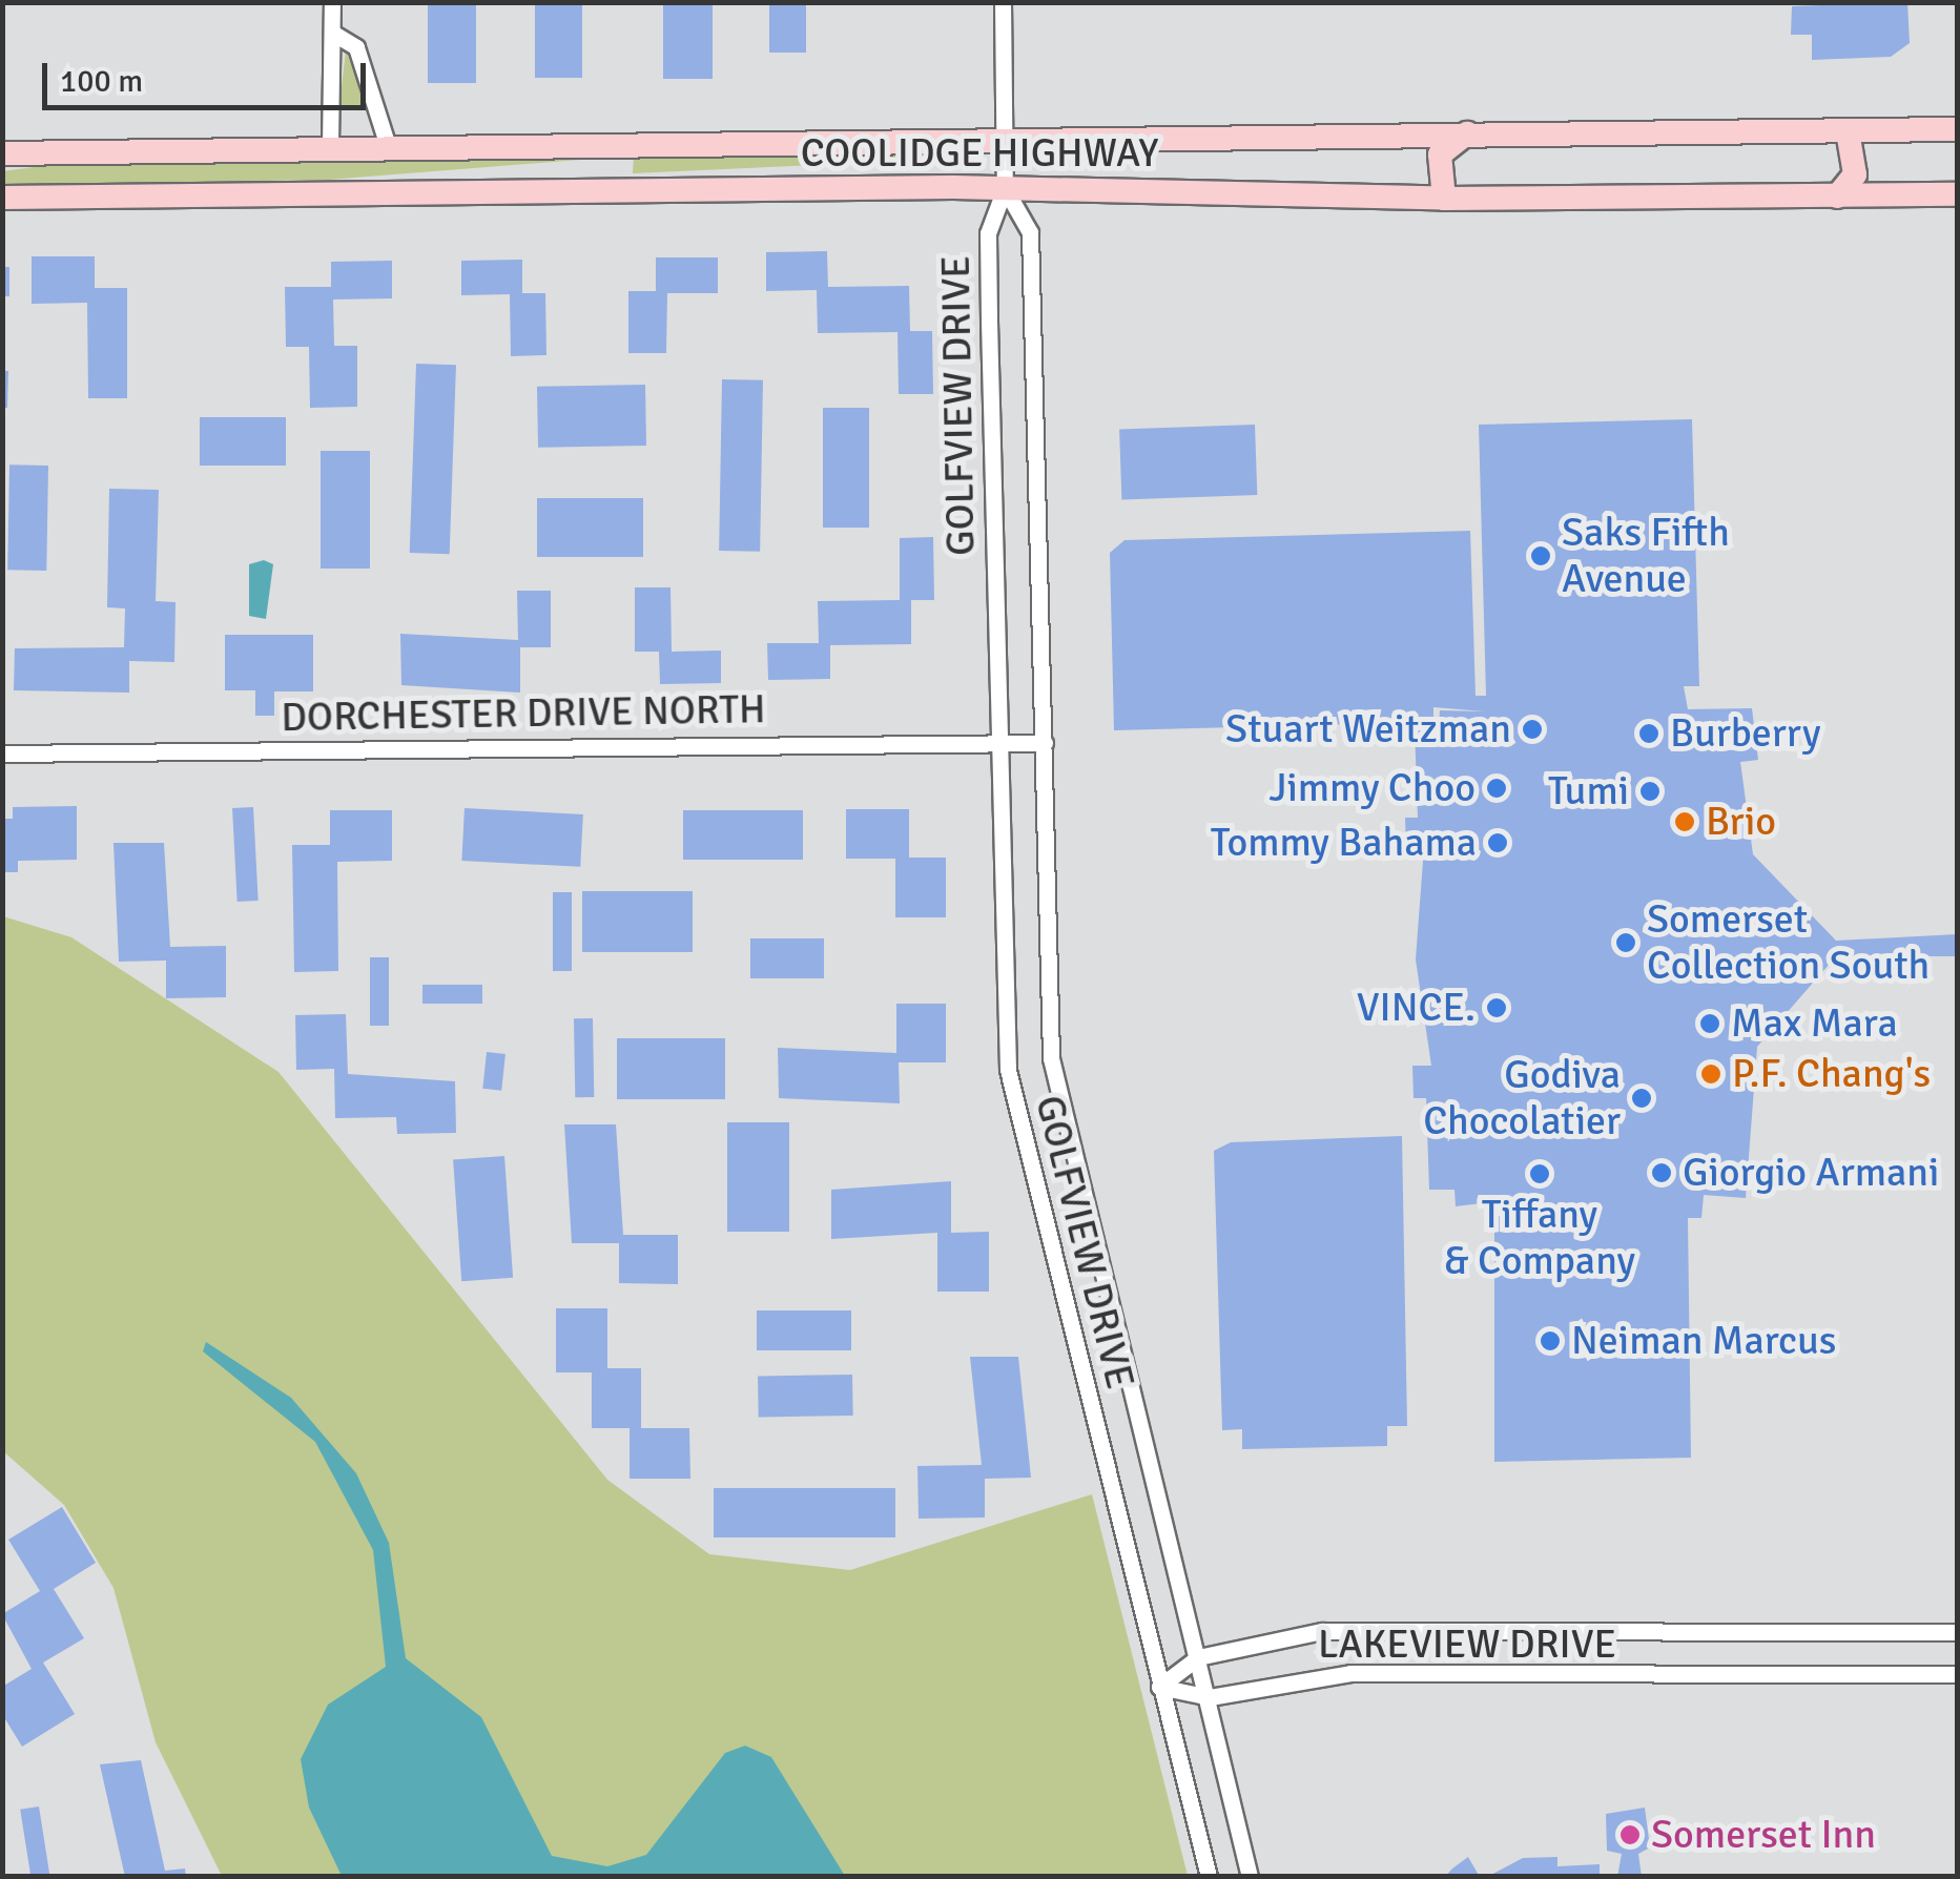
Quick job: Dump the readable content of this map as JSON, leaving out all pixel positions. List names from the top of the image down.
{
  "streets": {
    "main road": ["COOLIDGE HIGHWAY"],
    "street": ["GOLFVIEW DRIVE", "DORCHESTER DRIVE NORTH", "LAKEVIEW DRIVE"]
  },
  "crossings": [
    ["COOLIDGE HIGHWAY", "GOLFVIEW DRIVE"],
    ["GOLFVIEW DRIVE", "DORCHESTER DRIVE NORTH"],
    ["GOLFVIEW DRIVE", "LAKEVIEW DRIVE"]
  ],
  "places": [
    "Saks Fifth Avenue",
    "Stuart Weitzman",
    "Burberry",
    "Jimmy Choo",
    "Tumi",
    "Brio",
    "Tommy Bahama",
    "Somerset Collection South",
    "VINCE.",
    "Max Mara",
    "P.F. Chang's",
    "Godiva Chocolatier",
    "Giorgio Armani",
    "Tiffany & Company",
    "Neiman Marcus",
    "Somerset Inn"
  ],
  "scale_bar": "100 m"
}
